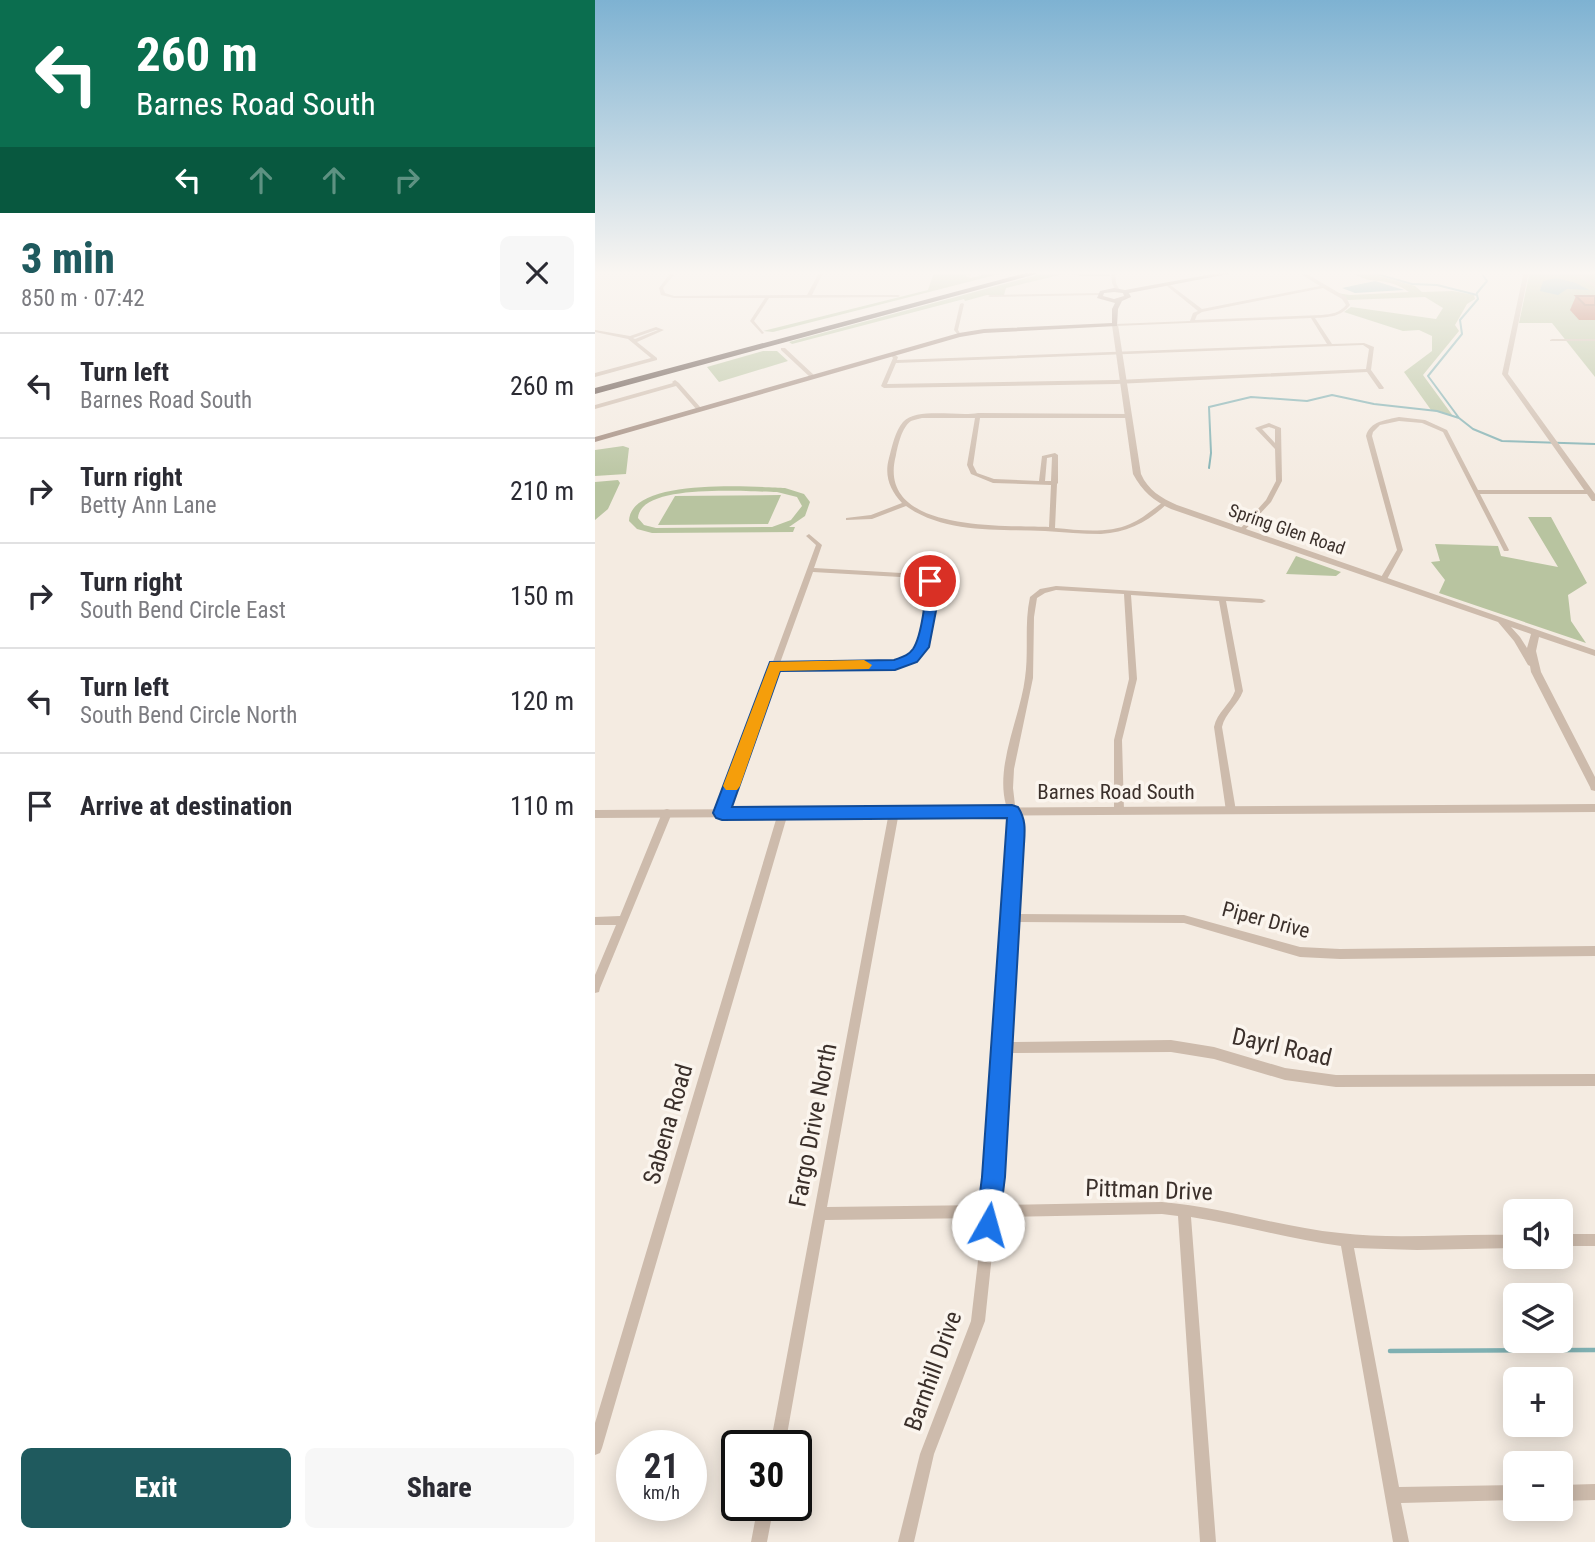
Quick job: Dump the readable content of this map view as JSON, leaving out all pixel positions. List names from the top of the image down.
{
  "streets": {
    "street": [
      "Spring Glen Road",
      "Barnes Road South",
      "Piper Drive",
      "Dayrl Road",
      "Sabena Road",
      "Fargo Drive North",
      "Pittman Drive",
      "Barnhill Drive"
    ]
  },
  "crossings": [
    ["Barnes Road South", "Sabena Road"],
    ["Barnes Road South", "Fargo Drive North"],
    ["Barnes Road South", "Barnhill Drive"],
    ["Piper Drive", "Barnhill Drive"],
    ["Dayrl Road", "Barnhill Drive"],
    ["Fargo Drive North", "Pittman Drive"],
    ["Pittman Drive", "Barnhill Drive"]
  ],
  "page": {
    "turn": ["260 m", "Barnes Road South"],
    "heading": ["3 min", "850 m · 07:42"],
    "list": [
      {
        "name": "Turn left",
        "note": "Barnes Road South",
        "value": "260 m"
      },
      {
        "name": "Turn right",
        "note": "Betty Ann Lane",
        "value": "210 m"
      },
      {
        "name": "Turn right",
        "note": "South Bend Circle East",
        "value": "150 m"
      },
      {
        "name": "Turn left",
        "note": "South Bend Circle North",
        "value": "120 m"
      },
      {
        "name": "Arrive at destination",
        "value": "110 m"
      }
    ],
    "map_buttons": ["+", "−"],
    "speed": "21 km/h",
    "limit": "30",
    "buttons": ["Exit", "Share"]
  }
}
